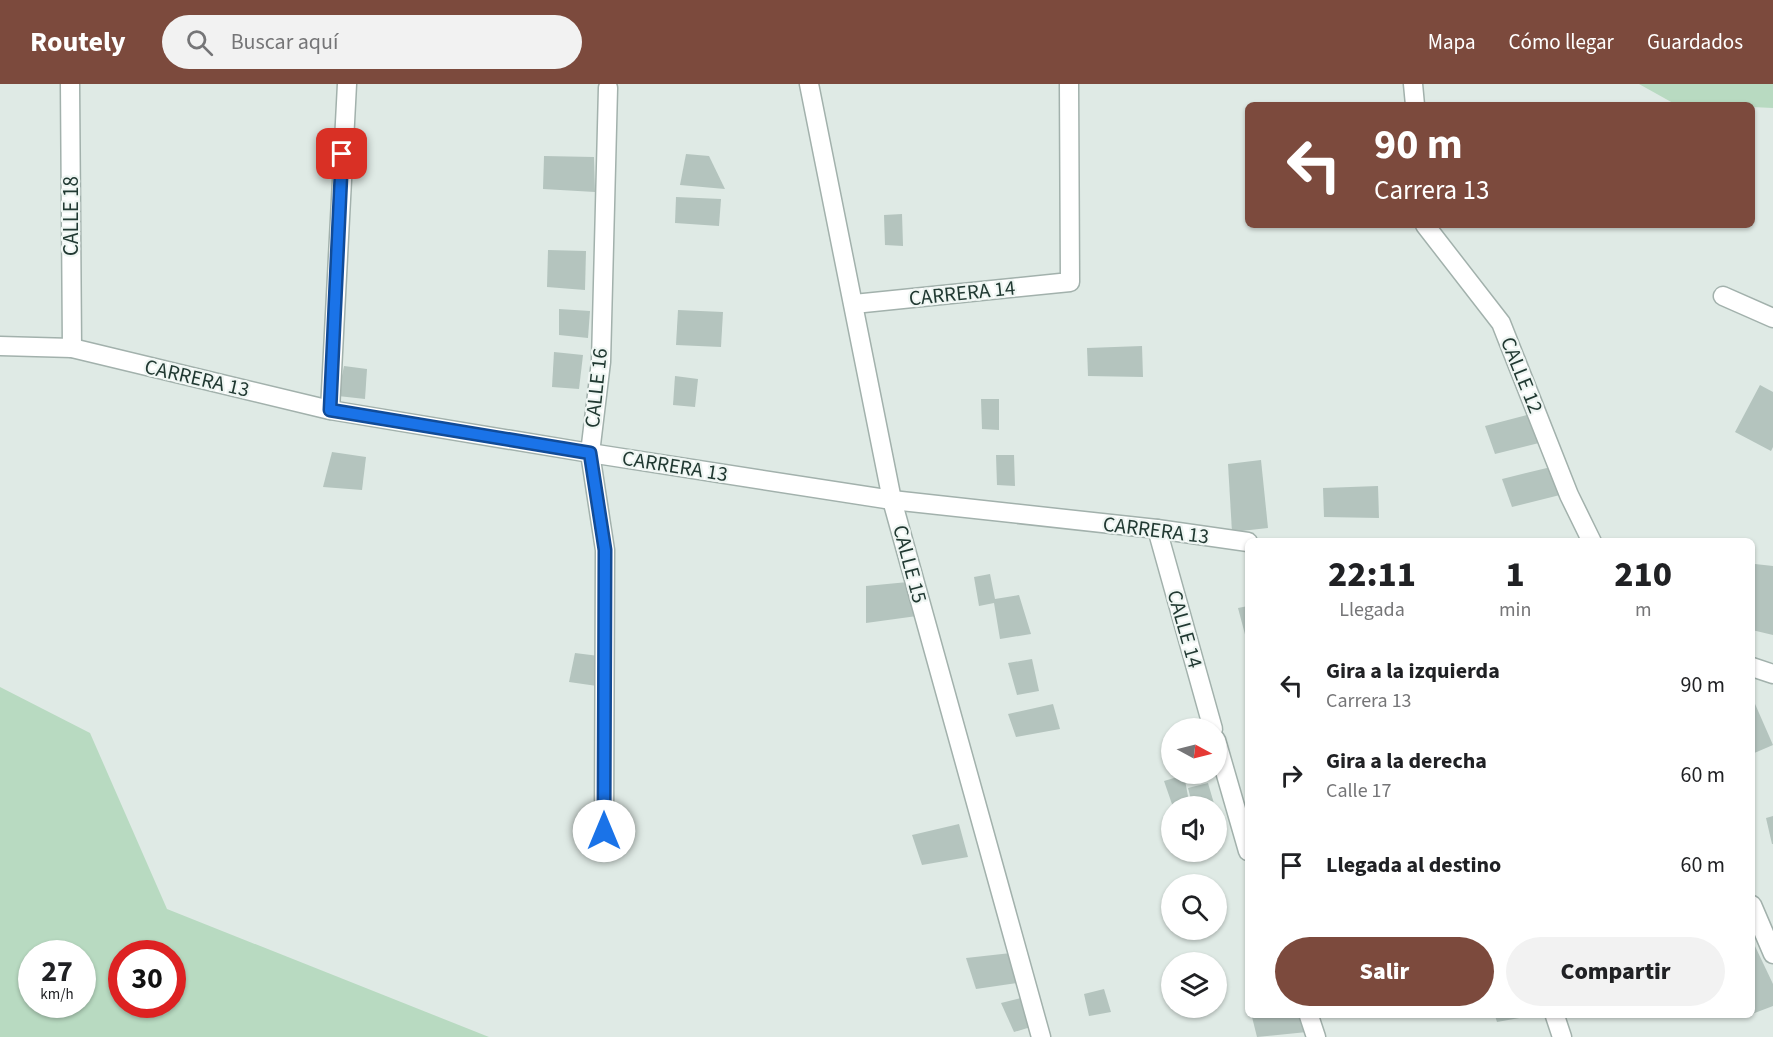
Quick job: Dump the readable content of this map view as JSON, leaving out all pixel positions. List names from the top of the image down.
{
  "streets": {
    "street": [
      "CALLE 18",
      "CARRERA 14",
      "CALLE 12",
      "CARRERA 13",
      "CALLE 16",
      "CALLE 15",
      "CALLE 14"
    ]
  },
  "crossings": [
    ["CALLE 18", "CARRERA 13"],
    ["CARRERA 14", "CALLE 15"],
    ["CARRERA 13", "CALLE 16"],
    ["CARRERA 13", "CALLE 15"],
    ["CARRERA 13", "CALLE 14"]
  ],
  "north": "right",
  "page": {
    "header": "Routely",
    "search": "Buscar aquí",
    "nav": ["Mapa", "Cómo llegar", "Guardados"],
    "turn": ["90 m", "Carrera 13"],
    "eta": [
      "22:11",
      "Llegada",
      "1",
      "min",
      "210",
      "m"
    ],
    "list": [
      {
        "name": "Gira a la izquierda",
        "note": "Carrera 13",
        "value": "90 m"
      },
      {
        "name": "Gira a la derecha",
        "note": "Calle 17",
        "value": "60 m"
      },
      {
        "name": "Llegada al destino",
        "value": "60 m"
      }
    ],
    "buttons": ["Salir", "Compartir"],
    "speed": "27 km/h",
    "limit": "30"
  }
}
